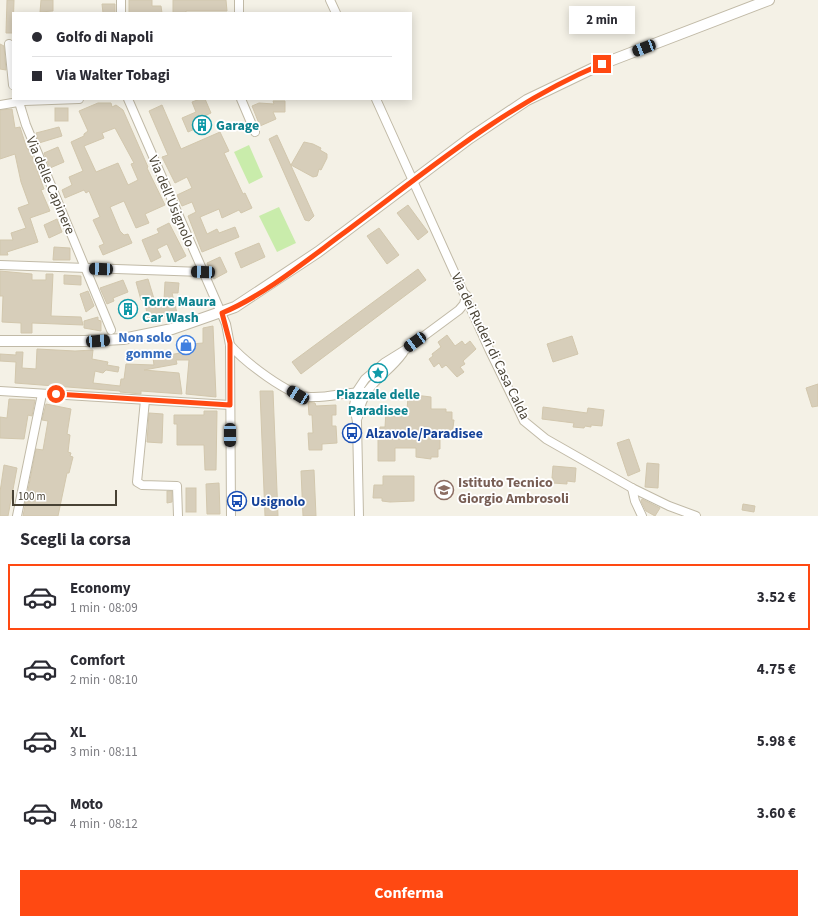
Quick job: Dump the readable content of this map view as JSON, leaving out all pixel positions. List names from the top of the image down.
{
  "streets": {
    "street": ["Via delle Capinere", "Via dell'Usignolo", "Via dei Ruderi di Casa Calda"]
  },
  "places": {
    "building": ["Garage", "Torre Maura Car Wash"],
    "shop": ["Non solo gomme"],
    "place": ["Piazzale delle Paradisee"],
    "bus stop": ["Alzavole/Paradisee", "Usignolo"],
    "school or university": ["Istituto Tecnico Giorgio Ambrosoli"]
  },
  "scale_bar": "100 m",
  "page": {
    "bubble": "2 min",
    "banner": ["Golfo di Napoli", "Via Walter Tobagi"],
    "scale": "100 m",
    "heading": "Scegli la corsa",
    "list": [
      {
        "name": "Economy",
        "note": "1 min · 08:09",
        "value": "3.52 €"
      },
      {
        "name": "Comfort",
        "note": "2 min · 08:10",
        "value": "4.75 €"
      },
      {
        "name": "XL",
        "note": "3 min · 08:11",
        "value": "5.98 €"
      },
      {
        "name": "Moto",
        "note": "4 min · 08:12",
        "value": "3.60 €"
      }
    ],
    "buttons": "Conferma"
  }
}
